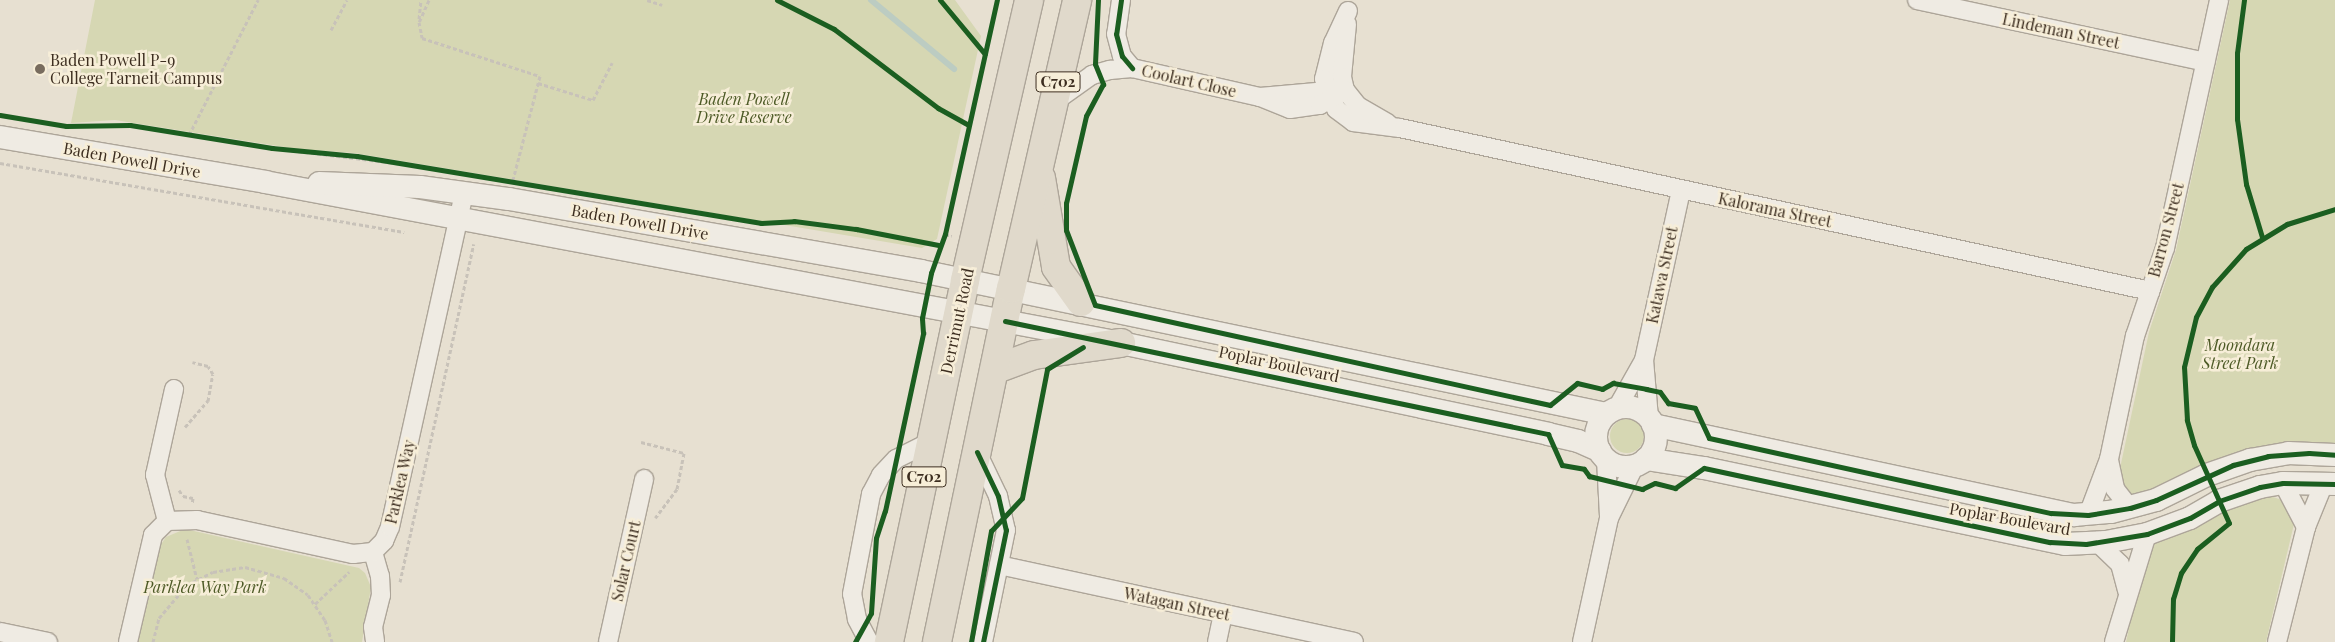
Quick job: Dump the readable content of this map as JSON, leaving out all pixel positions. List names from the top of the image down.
{
  "streets": {
    "highway": ["C702", "Derrimut Road"],
    "street": [
      "Lindeman Street",
      "Coolart Close",
      "Baden Powell Drive",
      "Kalorama Street",
      "Barron Street",
      "Katawa Street",
      "Poplar Boulevard",
      "Parklea Way",
      "Solar Court",
      "Watagan Street"
    ]
  },
  "crossings": [
    ["Lindeman Street", "Barron Street"],
    ["Coolart Close", "Kalorama Street"],
    ["C702", "Baden Powell Drive"],
    ["C702", "Poplar Boulevard"],
    ["Baden Powell Drive", "Derrimut Road"],
    ["Baden Powell Drive", "Poplar Boulevard"],
    ["Baden Powell Drive", "Parklea Way"],
    ["Kalorama Street", "Barron Street"],
    ["Kalorama Street", "Katawa Street"],
    ["Barron Street", "Poplar Boulevard"],
    ["Katawa Street", "Poplar Boulevard"]
  ],
  "parks": ["Baden Powell Drive Reserve", "Moondara Street Park", "Parklea Way Park"],
  "places": ["Baden Powell P-9 College Tarneit Campus"]
}
